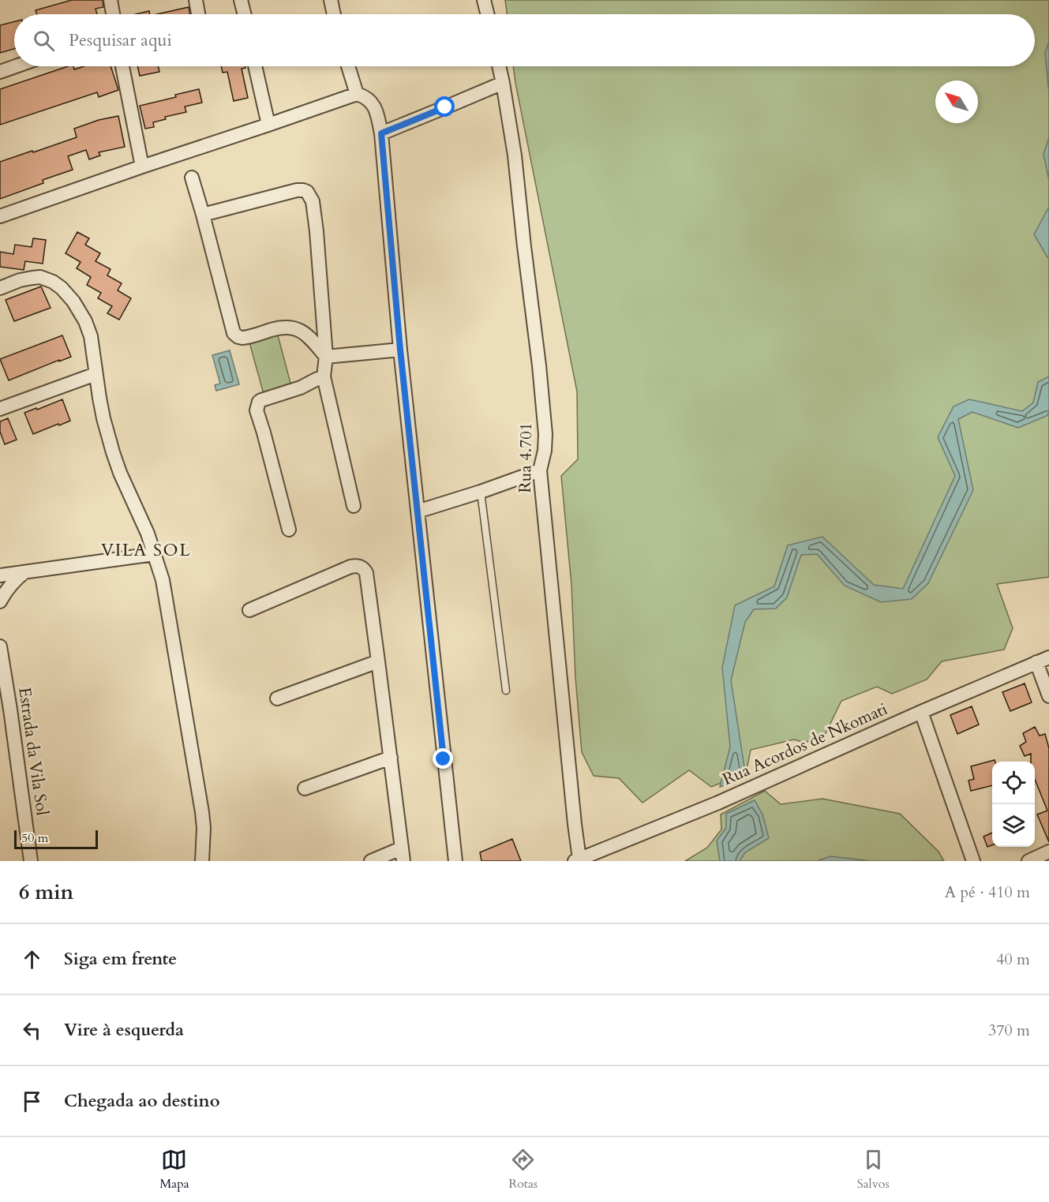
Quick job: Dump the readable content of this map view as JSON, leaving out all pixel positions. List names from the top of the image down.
{
  "streets": {
    "street": ["Rua 4.701", "Rua Acordos de Nkomati", "Estrada da Vila Sol"]
  },
  "crossings": [
    ["Rua 4.701", "Rua Acordos de Nkomati"]
  ],
  "districts": ["VILA SOL"],
  "scale_bar": "50 m",
  "north": "top left",
  "page": {
    "search": "Pesquisar aqui",
    "scale": "50 m",
    "heading": ["6 min", "A pé · 410 m"],
    "list": [
      ["Siga em frente", "40 m"],
      ["Vire à esquerda", "370 m"],
      "Chegada ao destino"
    ],
    "nav": ["Mapa", "Rotas", "Salvos"]
  }
}
